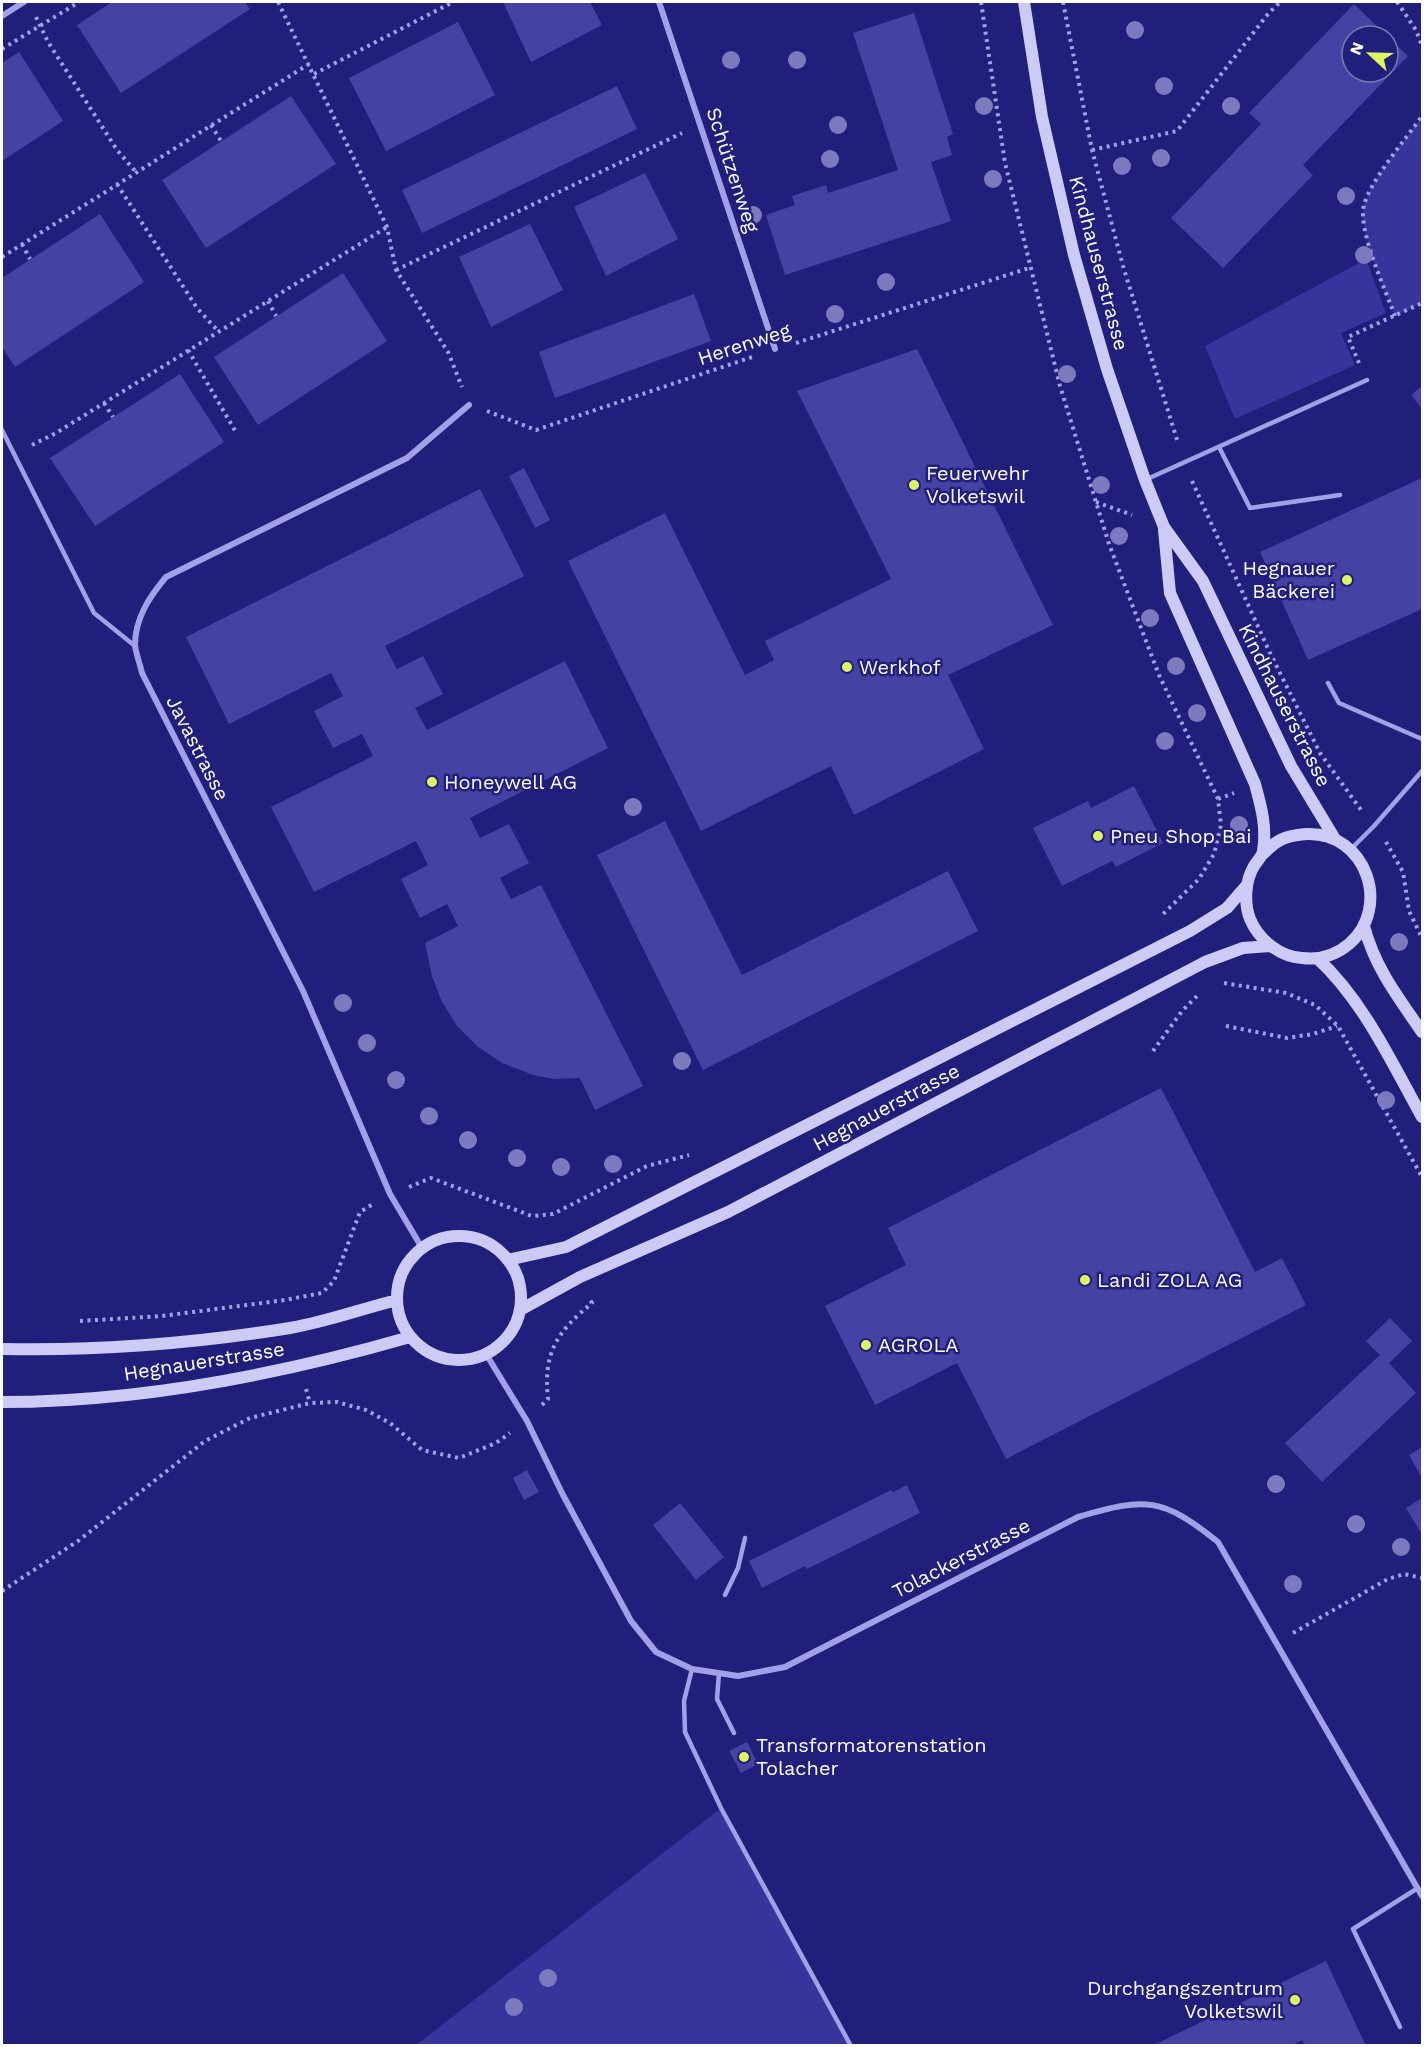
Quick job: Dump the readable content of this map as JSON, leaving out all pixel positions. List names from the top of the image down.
{
  "streets": {
    "main road": ["Kindhauserstrasse", "Hegnauerstrasse"],
    "street": ["Schützenweg", "Javastrasse", "Tolackerstrasse"],
    "path": ["Herenweg"]
  },
  "crossings": [
    ["Schützenweg", "Herenweg"],
    ["Kindhauserstrasse", "Hegnauerstrasse"],
    ["Herenweg", "Javastrasse"],
    ["Javastrasse", "Hegnauerstrasse"],
    ["Javastrasse", "Tolackerstrasse"],
    ["Hegnauerstrasse", "Tolackerstrasse"]
  ],
  "places": [
    "Feuerwehr Volketswil",
    "Hegnauer Bäckerei",
    "Werkhof",
    "Honeywell AG",
    "Pneu Shop Bai",
    "Landi ZOLA AG",
    "AGROLA",
    "Transformatorenstation Tolacher",
    "Durchgangszentrum Volketswil"
  ],
  "north": "left"
}
